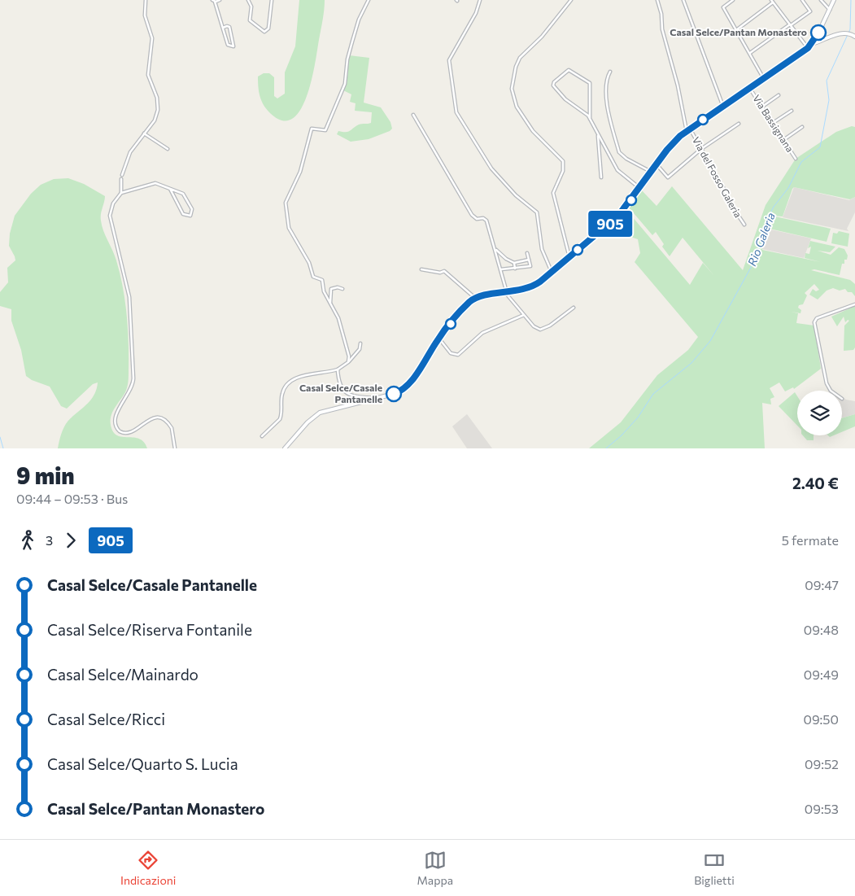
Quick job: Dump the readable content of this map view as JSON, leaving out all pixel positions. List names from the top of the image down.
{
  "streets": {
    "street": ["Via Bassignana", "Via del Fosso Galeria"]
  },
  "water": ["Rio Galeria"],
  "places": ["Casal Selce/Pantan Monastero", "Casal Selce/Casale Pantanelle"],
  "lines": ["bus line 905"],
  "page": {
    "on_map": "905",
    "heading": ["9 min", "09:44 – 09:53 · Bus", "2.40 €"],
    "legs": ["3", "905", "5 fermate"],
    "list": [
      {
        "name": "Casal Selce/Casale Pantanelle",
        "value": "09:47"
      },
      {
        "name": "Casal Selce/Riserva Fontanile",
        "value": "09:48"
      },
      {
        "name": "Casal Selce/Mainardo",
        "value": "09:49"
      },
      {
        "name": "Casal Selce/Ricci",
        "value": "09:50"
      },
      {
        "name": "Casal Selce/Quarto S. Lucia",
        "value": "09:52"
      },
      {
        "name": "Casal Selce/Pantan Monastero",
        "value": "09:53"
      }
    ],
    "tabs": ["Indicazioni", "Mappa", "Biglietti"]
  }
}
